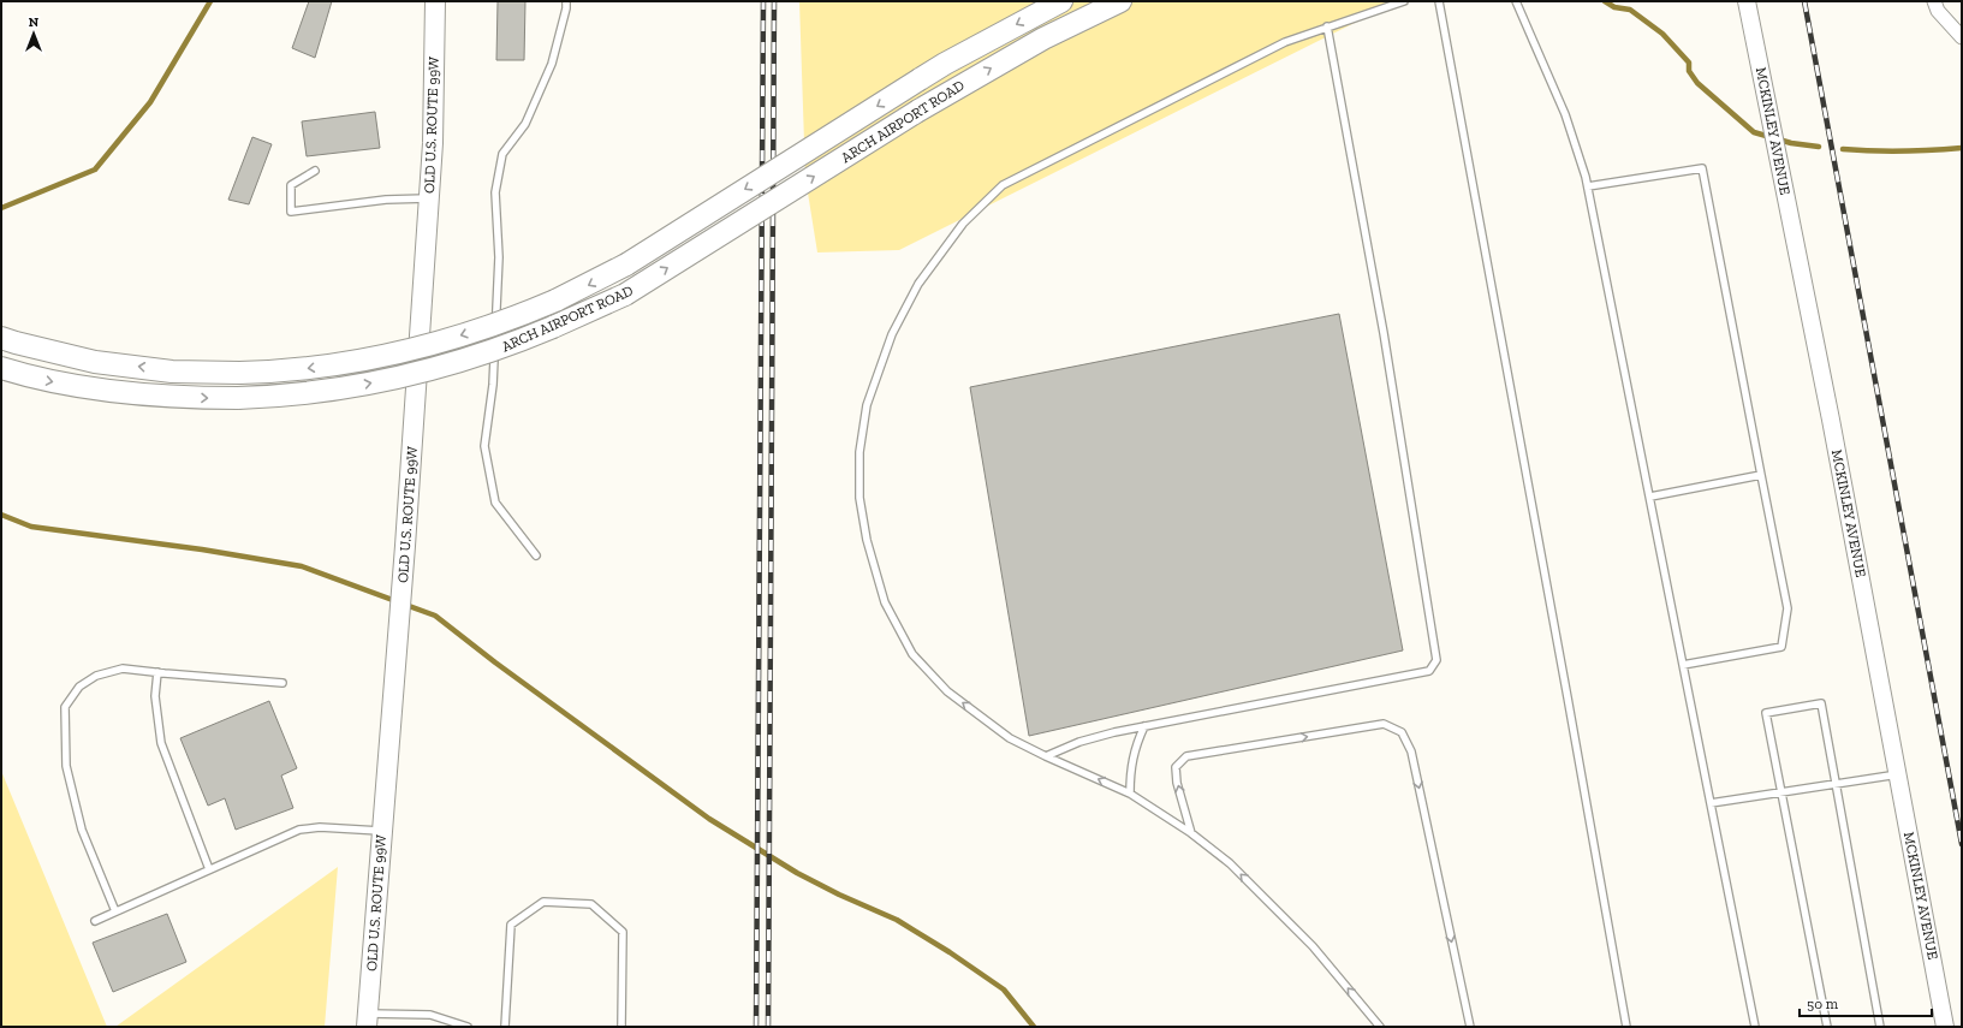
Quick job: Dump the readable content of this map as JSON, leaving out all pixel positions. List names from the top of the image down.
{
  "streets": {
    "main road": ["ARCH AIRPORT ROAD", "OLD U.S. ROUTE 99W"],
    "street": ["MCKINLEY AVENUE"]
  },
  "scale_bar": "50 m",
  "north": "top"
}
